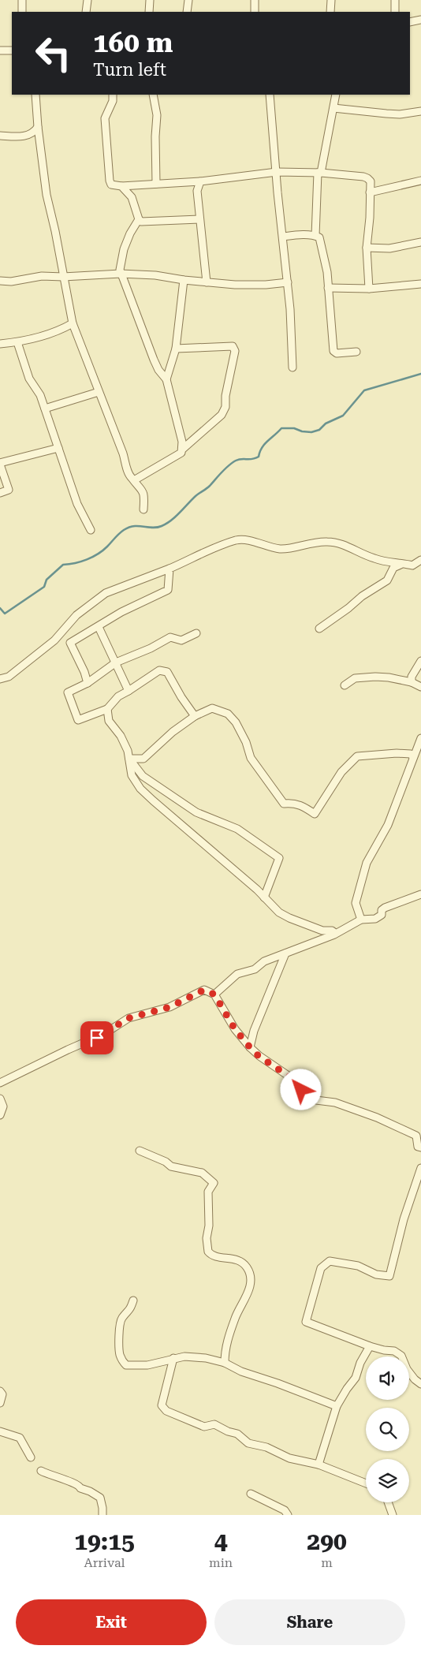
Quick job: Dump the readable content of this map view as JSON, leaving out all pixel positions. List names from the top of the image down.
{
  "page": {
    "turn": ["160 m", "Turn left"],
    "eta": [
      "19:15",
      "Arrival",
      "4",
      "min",
      "290",
      "m"
    ],
    "buttons": ["Exit", "Share"]
  }
}
